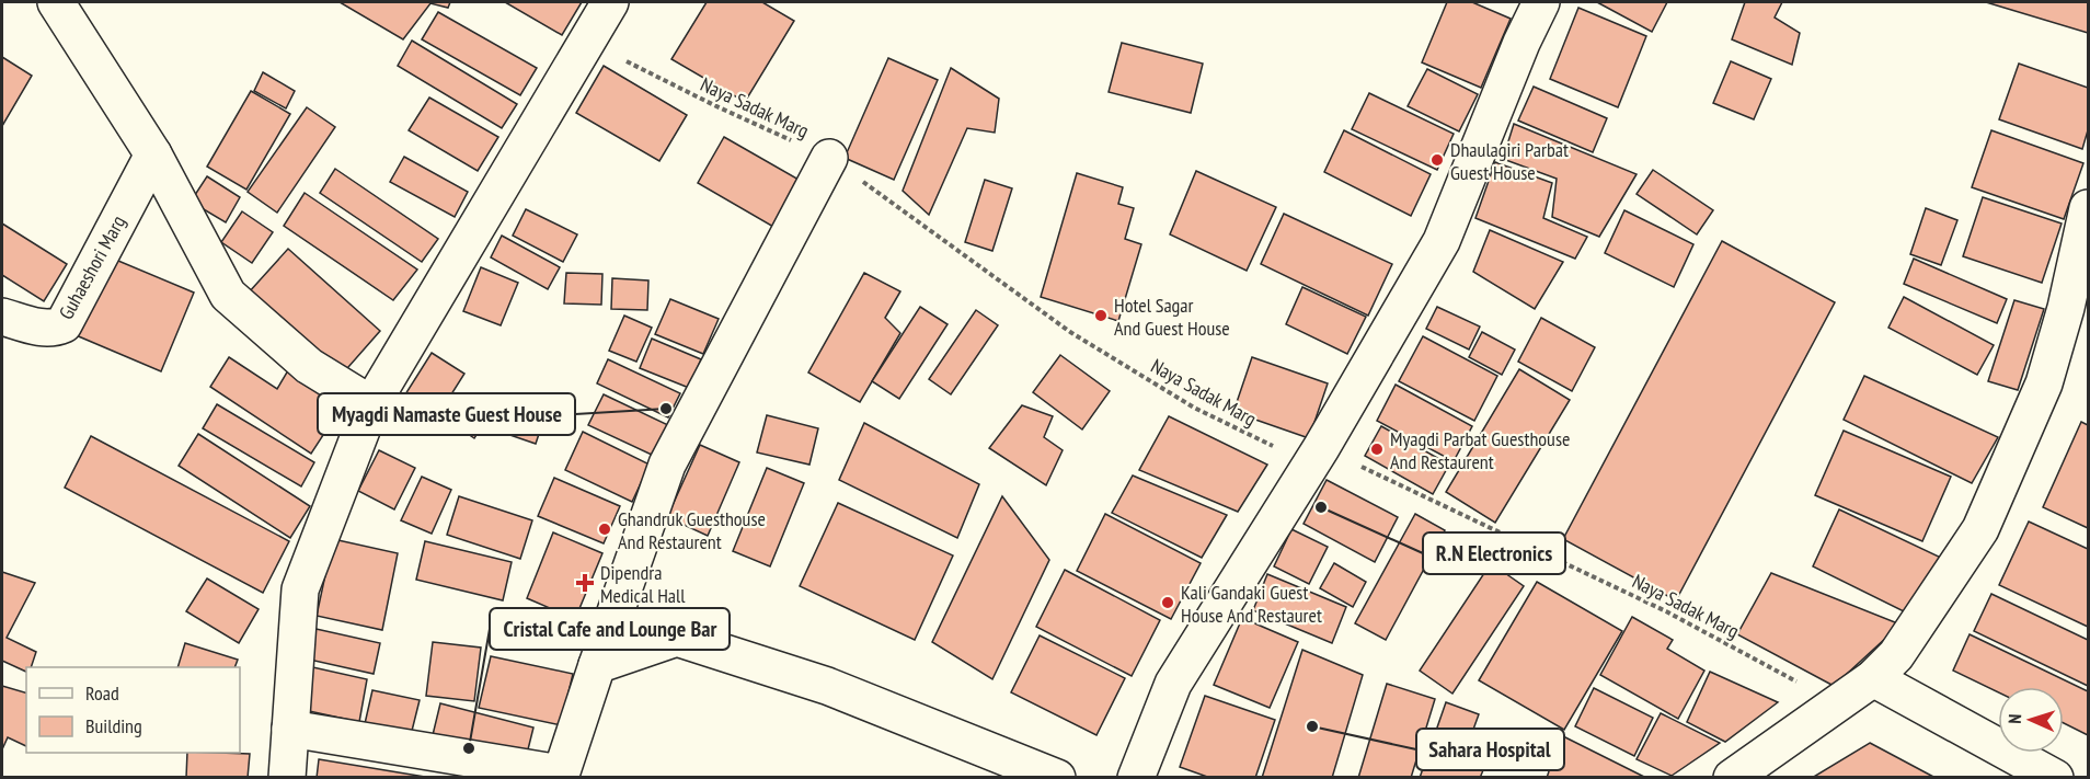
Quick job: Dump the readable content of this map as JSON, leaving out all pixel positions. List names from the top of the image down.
{
  "streets": {
    "street": ["Guhaeshori Marg"],
    "path": ["Naya Sadak Marg"]
  },
  "places": {
    "other": [
      "Dhaulagiri Parbat Guest House",
      "Hotel Sagar And Guest House",
      "Myagdi Namaste Guest House",
      "Myagdi Parbat Guesthouse And Restaurent",
      "R.N Electronics",
      "Ghandruk Guesthouse And Restaurent",
      "Kali Gandaki Guest House And Restauret",
      "Sahara Hospital",
      "Cristal Cafe and Lounge Bar"
    ],
    "health": ["Dipendra Medical Hall"]
  },
  "legend": ["Road", "Building"],
  "north": "left"
}
